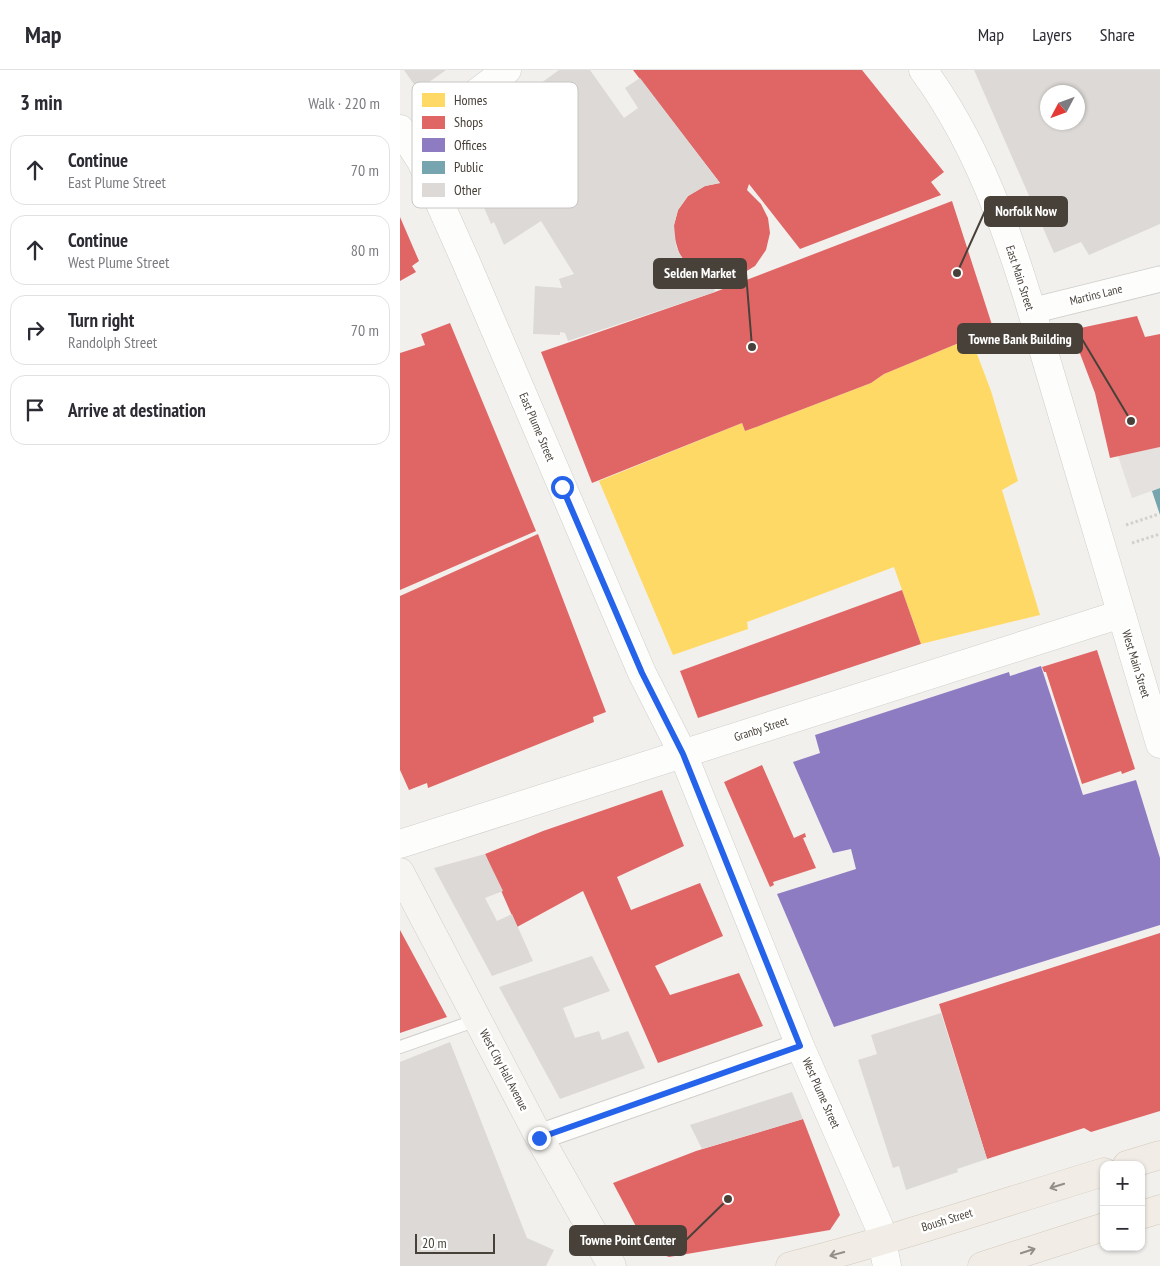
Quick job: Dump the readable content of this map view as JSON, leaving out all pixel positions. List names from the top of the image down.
{
  "streets": {
    "main road": ["West City Hall Avenue", "Boush Street"],
    "street": [
      "East Main Street",
      "Martins Lane",
      "East Plume Street",
      "West Main Street",
      "Granby Street",
      "West Plume Street"
    ]
  },
  "crossings": [
    ["East Main Street", "Martins Lane"],
    ["East Main Street", "West Main Street"],
    ["East Main Street", "Granby Street"],
    ["East Plume Street", "Granby Street"],
    ["East Plume Street", "West Plume Street"],
    ["West Main Street", "Granby Street"],
    ["Granby Street", "West Plume Street"],
    ["West Plume Street", "Boush Street"]
  ],
  "places": [
    "Norfolk Now",
    "Selden Market",
    "Towne Bank Building",
    "Towne Point Center"
  ],
  "legend": [
    "Homes",
    "Shops",
    "Offices",
    "Public",
    "Other"
  ],
  "scale_bar": "20 m",
  "north": "bottom left",
  "page": {
    "header": "Map",
    "nav": ["Map", "Layers", "Share"],
    "heading": ["3 min", "Walk · 220 m"],
    "list": [
      ["Continue", "East Plume Street", "70 m"],
      ["Continue", "West Plume Street", "80 m"],
      ["Turn right", "Randolph Street", "70 m"],
      "Arrive at destination"
    ],
    "map_buttons": ["+", "−"],
    "scale": "20 m"
  }
}
